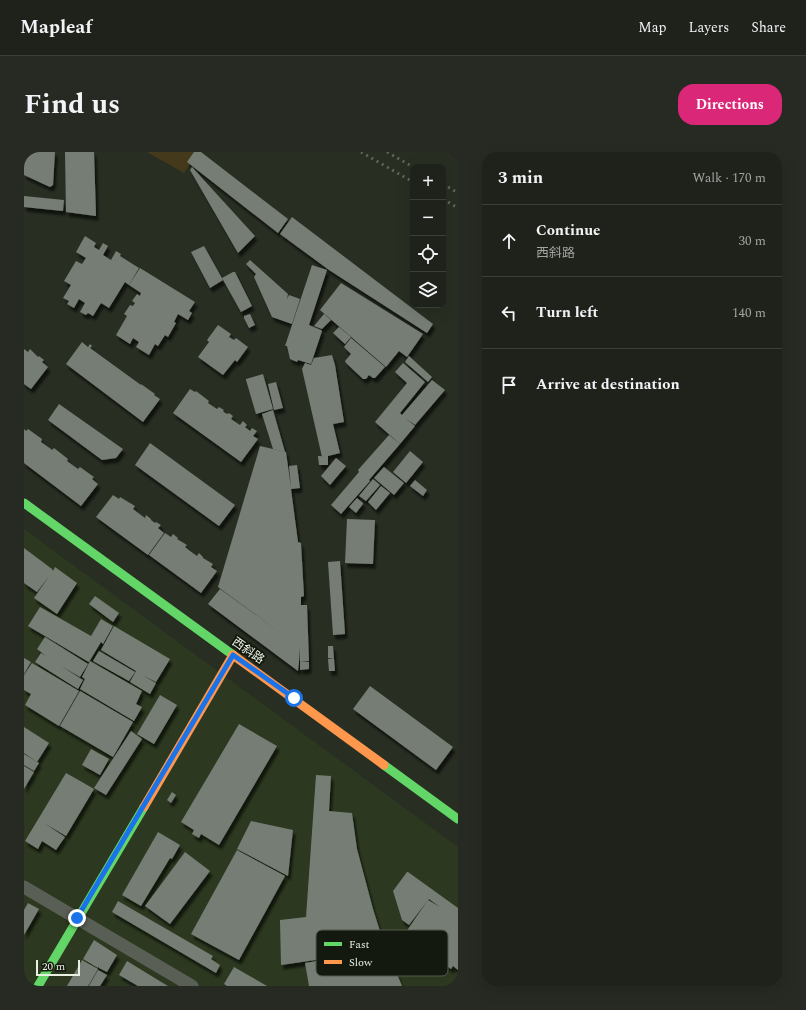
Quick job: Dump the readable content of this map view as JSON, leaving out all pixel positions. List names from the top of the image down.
{
  "streets": {
    "street": ["西斜路"]
  },
  "legend": ["Fast", "Slow"],
  "scale_bar": "20 m",
  "page": {
    "header": "Mapleaf",
    "nav": ["Map", "Layers", "Share"],
    "title": "Find us",
    "buttons": "Directions",
    "heading": ["3 min", "Walk · 170 m"],
    "map_buttons": ["+", "−"],
    "list": [
      ["Continue", "西斜路", "30 m"],
      ["Turn left", "140 m"],
      "Arrive at destination"
    ],
    "scale": "20 m"
  }
}
